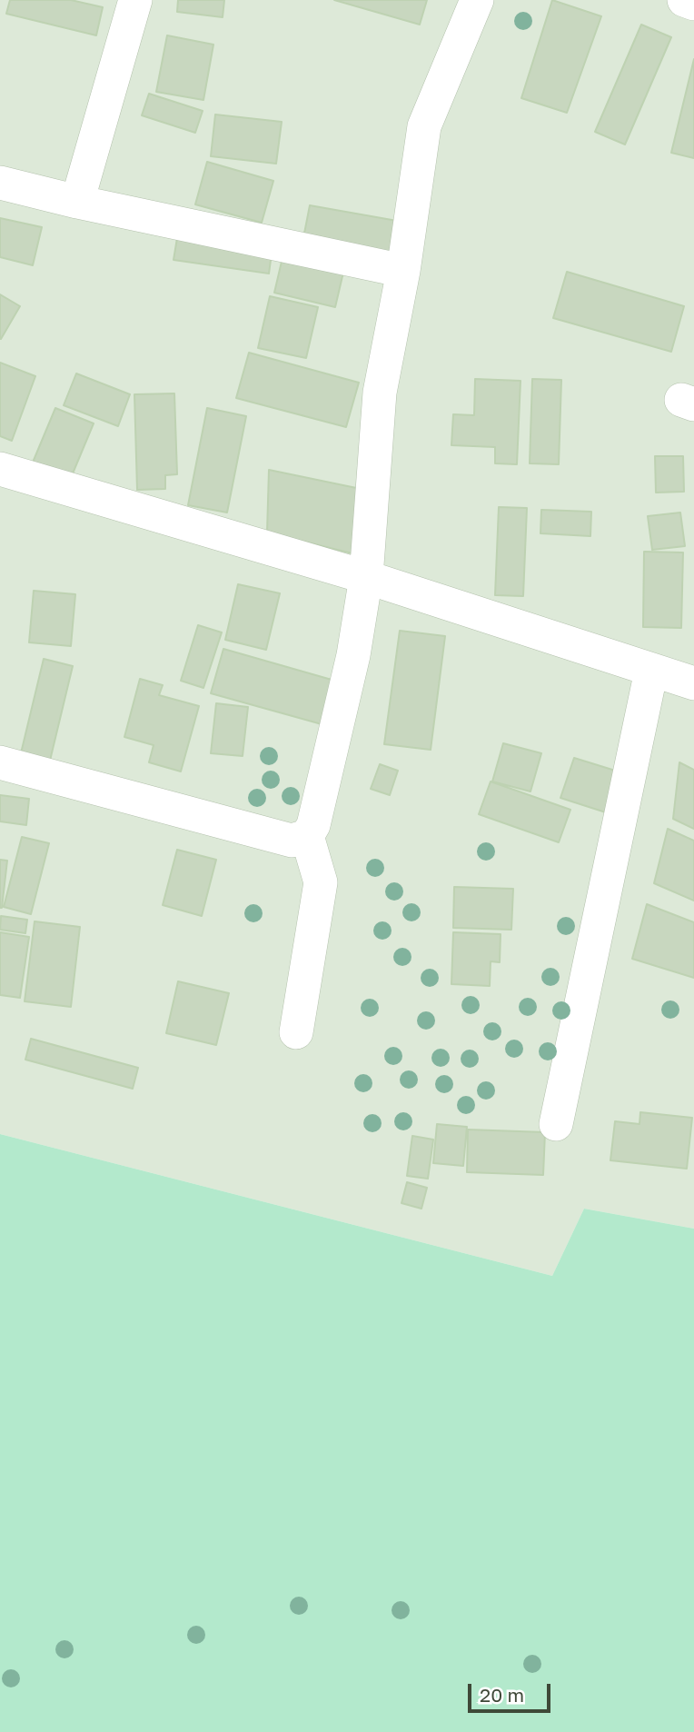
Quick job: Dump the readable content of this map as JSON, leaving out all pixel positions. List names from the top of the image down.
{
  "scale_bar": "20 m"
}
